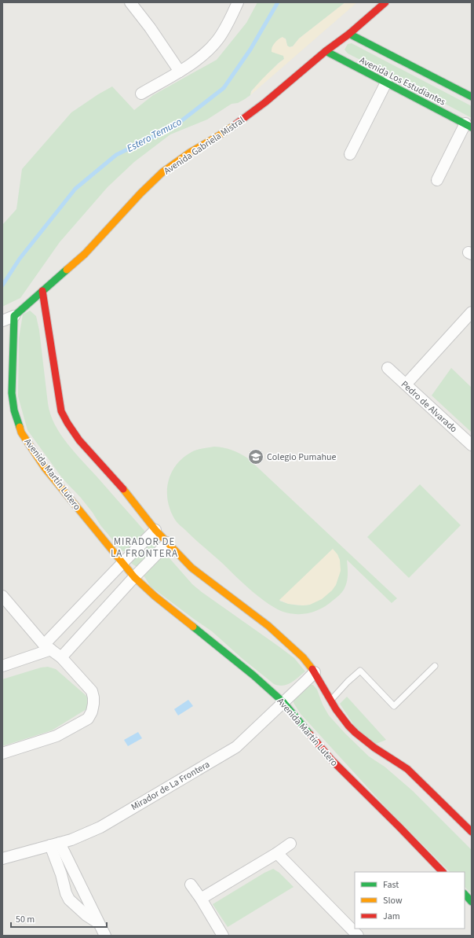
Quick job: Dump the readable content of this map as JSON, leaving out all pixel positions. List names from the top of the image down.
{
  "streets": {
    "street": [
      "Avenida Los Estudiantes",
      "Avenida Gabriela Mistral",
      "Pedro de Alvarado",
      "Avenida Martín Lutero",
      "Mirador de La Frontera"
    ]
  },
  "crossings": [
    ["Avenida Los Estudiantes", "Avenida Gabriela Mistral"],
    ["Avenida Gabriela Mistral", "Avenida Martín Lutero"],
    ["Avenida Martín Lutero", "Mirador de La Frontera"]
  ],
  "districts": ["MIRADOR DE LA FRONTERA"],
  "water": ["Estero Temuco"],
  "places": {
    "school or university": ["Colegio Pumahue"]
  },
  "legend": ["Fast", "Slow", "Jam"],
  "scale_bar": "50 m"
}
